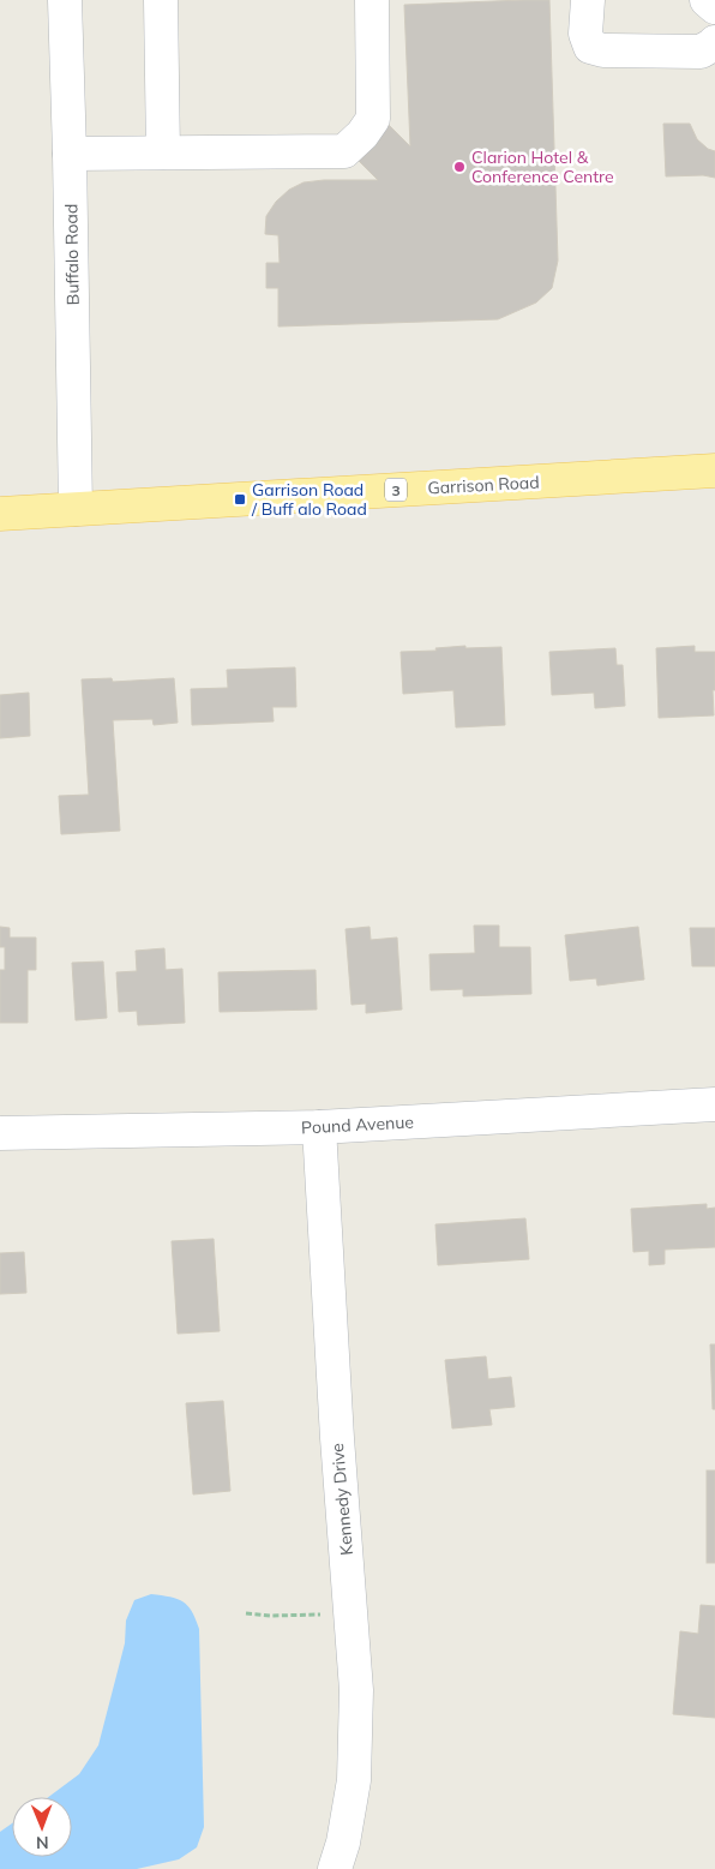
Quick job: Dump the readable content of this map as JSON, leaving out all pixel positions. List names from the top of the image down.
{
  "streets": {
    "main road": ["Garrison Road", "3"],
    "street": ["Buffalo Road", "Pound Avenue", "Kennedy Drive"]
  },
  "crossings": [
    ["Buffalo Road", "Garrison Road"],
    ["Pound Avenue", "Kennedy Drive"]
  ],
  "places": {
    "other": ["Clarion Hotel & Conference Centre"],
    "transit": ["Garrison Road / Buff alo Road"]
  },
  "north": "bottom"
}
